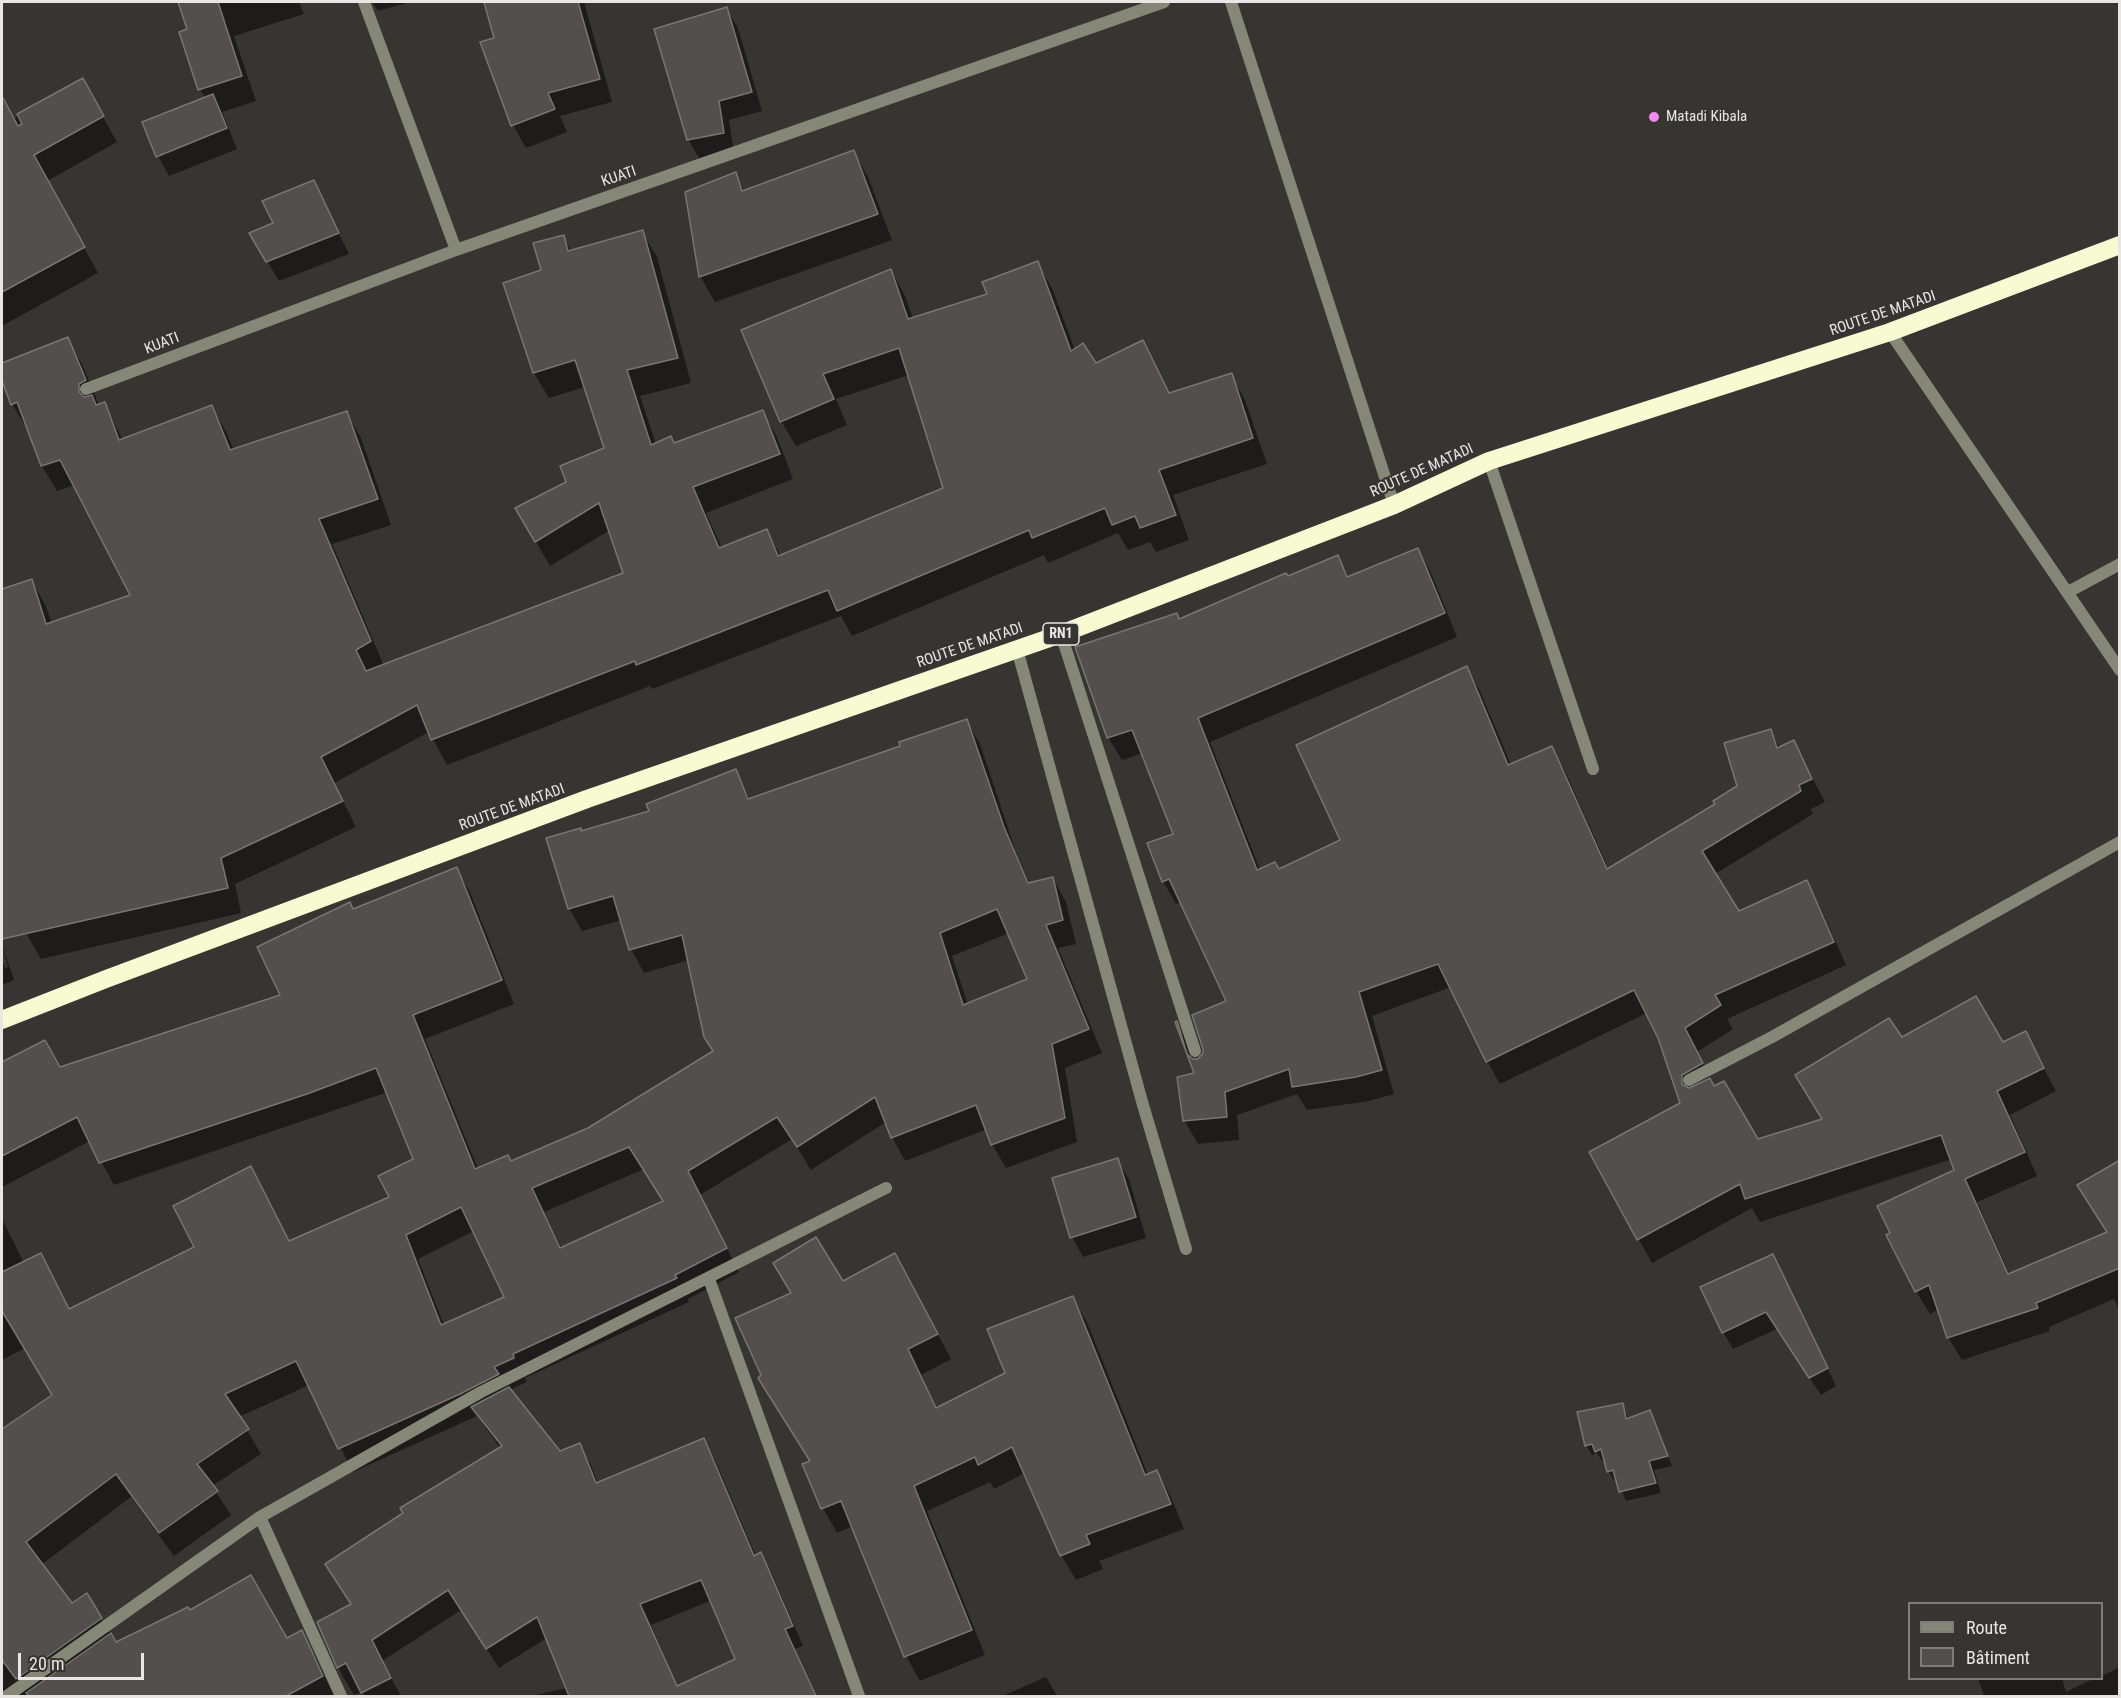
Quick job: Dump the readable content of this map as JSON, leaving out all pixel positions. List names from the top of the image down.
{
  "streets": {
    "highway": ["ROUTE DE MATADI", "RN1"],
    "street": ["KUATI"]
  },
  "places": ["Matadi Kibala"],
  "legend": ["Route", "Bâtiment"],
  "scale_bar": "20 m"
}
